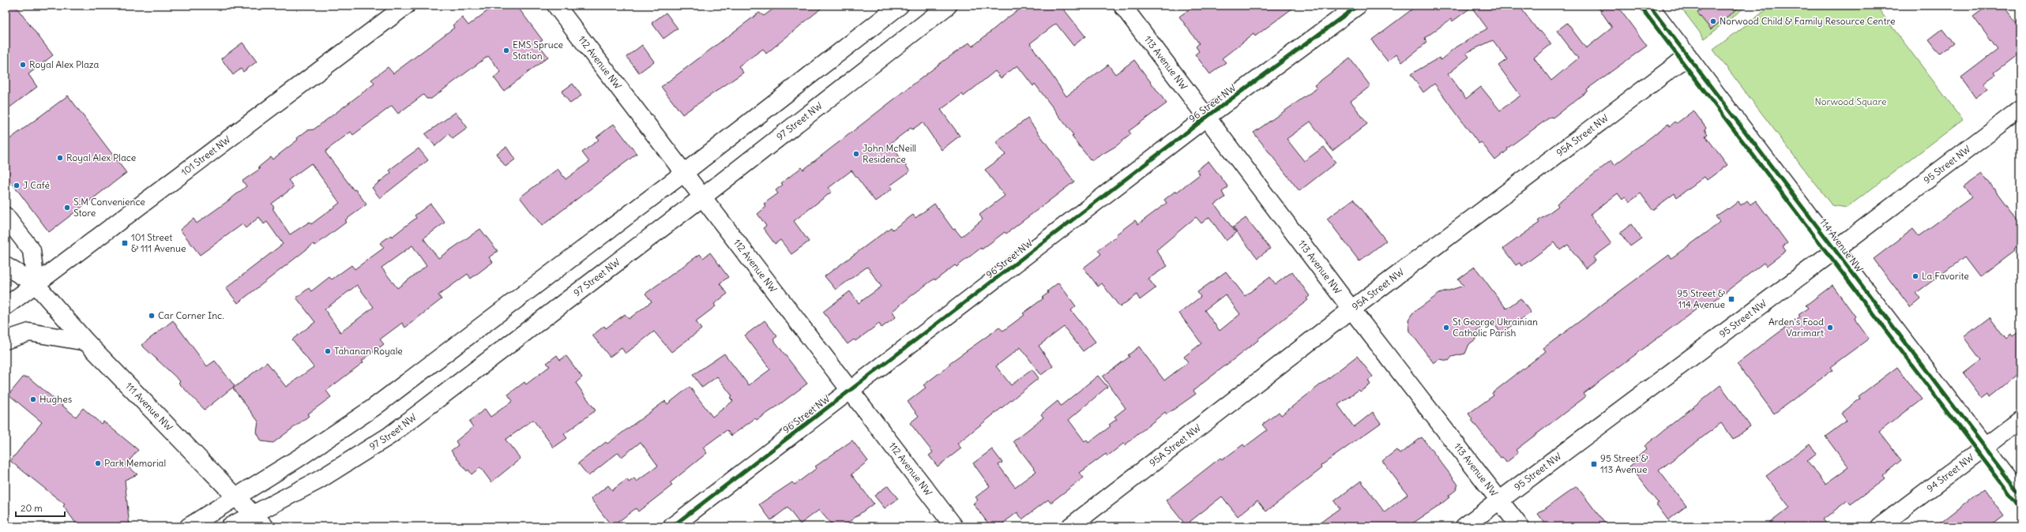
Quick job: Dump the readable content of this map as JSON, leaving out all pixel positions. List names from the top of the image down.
{
  "streets": {
    "street": [
      "112 Avenue NW",
      "113 Avenue NW",
      "96 Street NW",
      "97 Street NW",
      "95A Street NW",
      "101 Street NW",
      "95 Street NW",
      "114 Avenue NW",
      "111 Avenue NW",
      "94 Street NW"
    ]
  },
  "crossings": [
    ["112 Avenue NW", "96 Street NW"],
    ["112 Avenue NW", "97 Street NW"],
    ["113 Avenue NW", "96 Street NW"],
    ["113 Avenue NW", "95A Street NW"],
    ["113 Avenue NW", "95 Street NW"],
    ["97 Street NW", "111 Avenue NW"],
    ["95A Street NW", "114 Avenue NW"],
    ["101 Street NW", "111 Avenue NW"],
    ["95 Street NW", "114 Avenue NW"],
    ["114 Avenue NW", "94 Street NW"]
  ],
  "parks": ["Norwood Square"],
  "places": {
    "other": [
      "Norwood Child & Family Resource Centre",
      "EMS Spruce Station",
      "Royal Alex Plaza",
      "John McNeill Residence",
      "Royal Alex Place",
      "J Café",
      "S.M Convenience Store",
      "La Favorite",
      "Car Corner Inc.",
      "St George Ukrainian Catholic Parish",
      "Arden's Food Varimart",
      "Tahanan Royale",
      "Hughes",
      "Park Memorial"
    ],
    "transit": ["101 Street & 111 Avenue", "95 Street & 114 Avenue", "95 Street & 113 Avenue"]
  },
  "scale_bar": "20 m"
}
